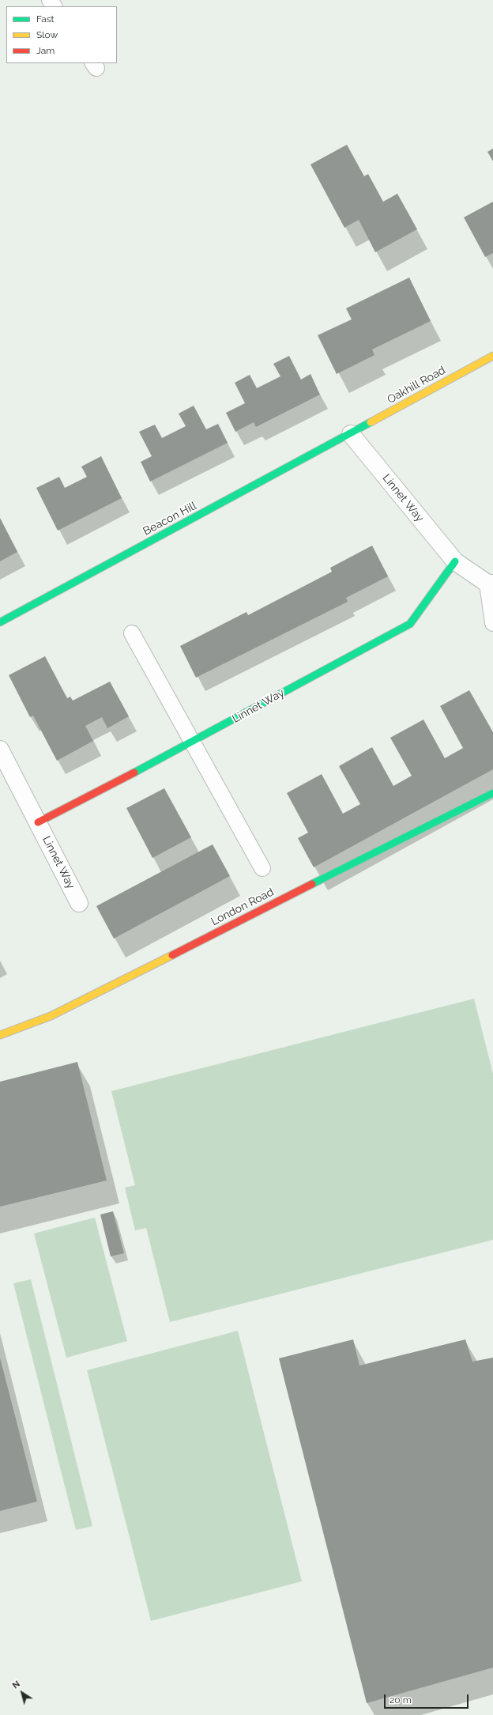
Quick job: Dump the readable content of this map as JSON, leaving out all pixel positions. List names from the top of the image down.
{
  "streets": {
    "street": [
      "Oakhill Road",
      "Linnet Way",
      "Beacon Hill",
      "London Road"
    ]
  },
  "crossings": [
    ["Oakhill Road", "Linnet Way"],
    ["Oakhill Road", "Beacon Hill"],
    ["Linnet Way", "Beacon Hill"]
  ],
  "legend": ["Fast", "Slow", "Jam"],
  "scale_bar": "20 m",
  "north": "top left"
}
